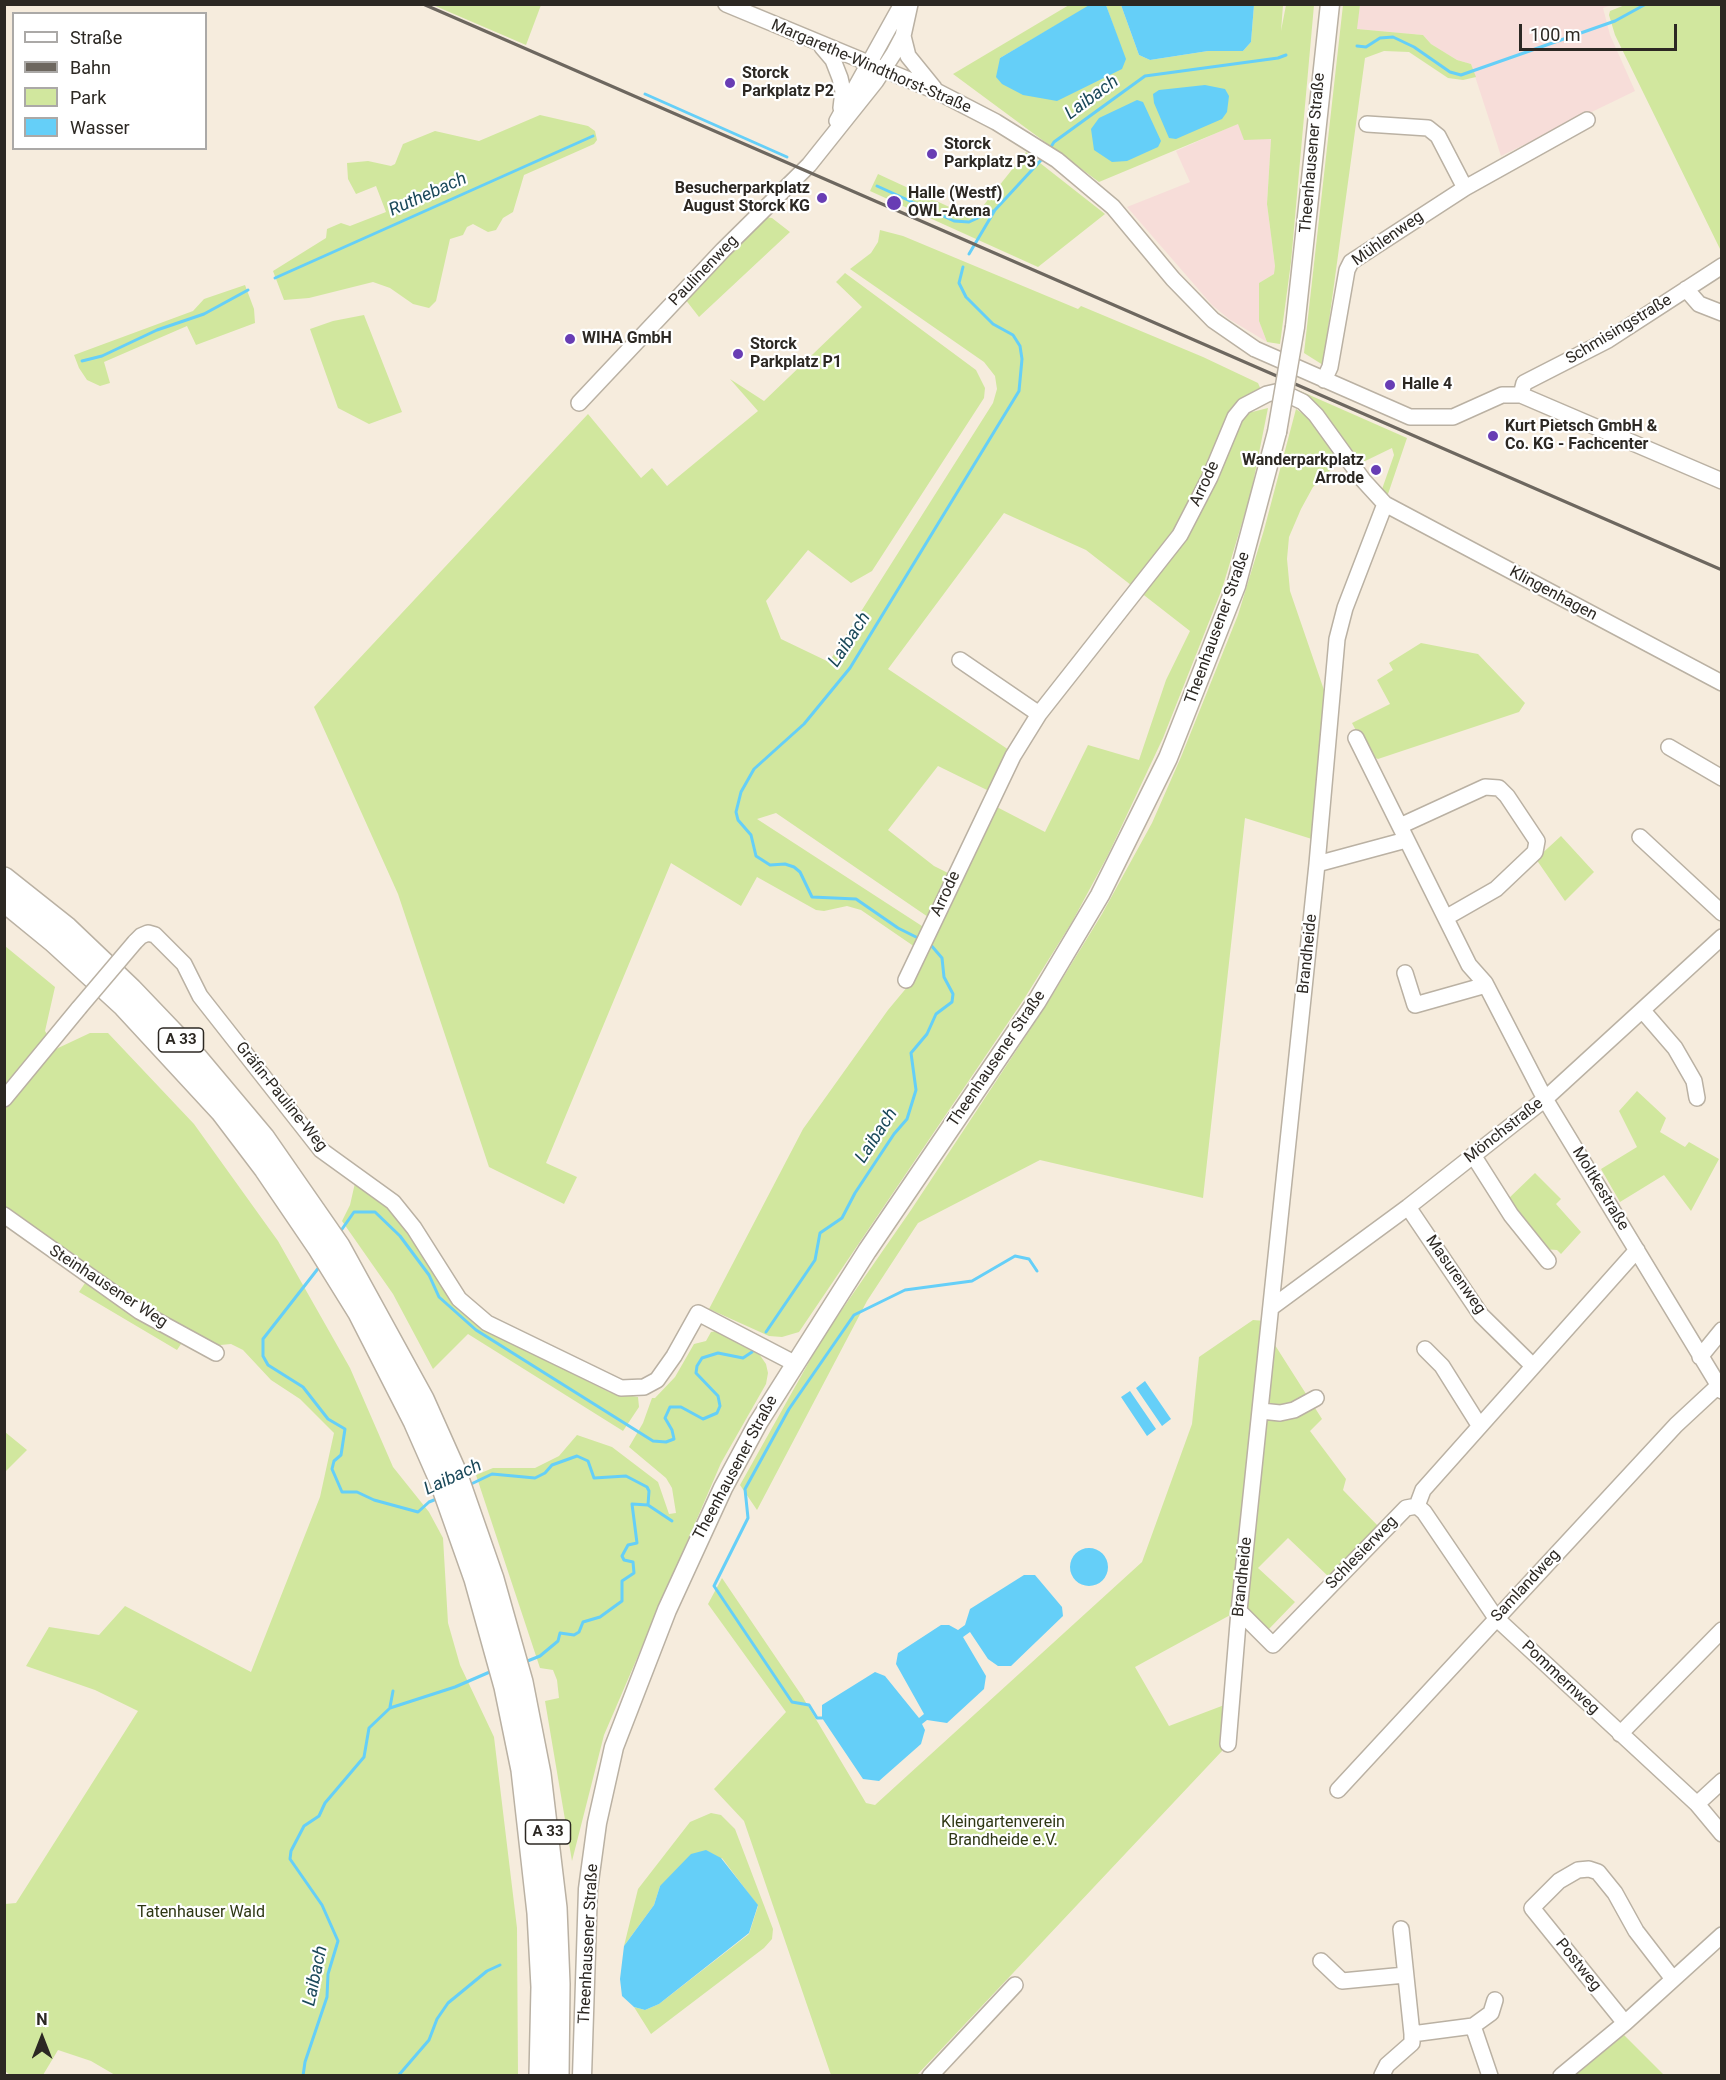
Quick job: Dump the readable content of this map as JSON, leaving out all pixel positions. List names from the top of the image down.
{
  "streets": {
    "highway": ["A 33"],
    "main road": ["Theenhausener Straße"],
    "street": [
      "Margarethe-Windthorst-Straße",
      "Mühlenweg",
      "Paulinenweg",
      "Schmisingstraße",
      "Arrode",
      "Klingenhagen",
      "Brandheide",
      "Gräfin-Pauline-Weg",
      "Mönchstraße",
      "Moltkestraße",
      "Masurenweg",
      "Steinhausener Weg",
      "Schlesierweg",
      "Samlandweg",
      "Pommernweg",
      "Postweg"
    ]
  },
  "crossings": [
    ["Margarethe-Windthorst-Straße", "Mühlenweg"],
    ["Margarethe-Windthorst-Straße", "Paulinenweg"],
    ["Margarethe-Windthorst-Straße", "Schmisingstraße"],
    ["Theenhausener Straße", "Gräfin-Pauline-Weg"],
    ["Arrode", "Klingenhagen"],
    ["Arrode", "Brandheide"],
    ["Klingenhagen", "Brandheide"],
    ["Brandheide", "Mönchstraße"],
    ["Brandheide", "Schlesierweg"],
    ["Mönchstraße", "Moltkestraße"],
    ["Mönchstraße", "Masurenweg"],
    ["Moltkestraße", "Schlesierweg"],
    ["Moltkestraße", "Samlandweg"],
    ["Masurenweg", "Schlesierweg"],
    ["Schlesierweg", "Pommernweg"],
    ["Samlandweg", "Pommernweg"]
  ],
  "water": ["Laibach", "Ruthebach"],
  "parks": ["Kleingartenverein Brandheide e.V.", "Tatenhauser Wald"],
  "places": [
    "Storck Parkplatz P2",
    "Storck Parkplatz P3",
    "Besucherparkplatz August Storck KG",
    "Halle (Westf) OWL-Arena",
    "WIHA GmbH",
    "Storck Parkplatz P1",
    "Halle 4",
    "Kurt Pietsch GmbH & Co. KG - Fachcenter",
    "Wanderparkplatz Arrode"
  ],
  "legend": [
    "Straße",
    "Bahn",
    "Park",
    "Wasser"
  ],
  "scale_bar": "100 m",
  "north": "top"
}
